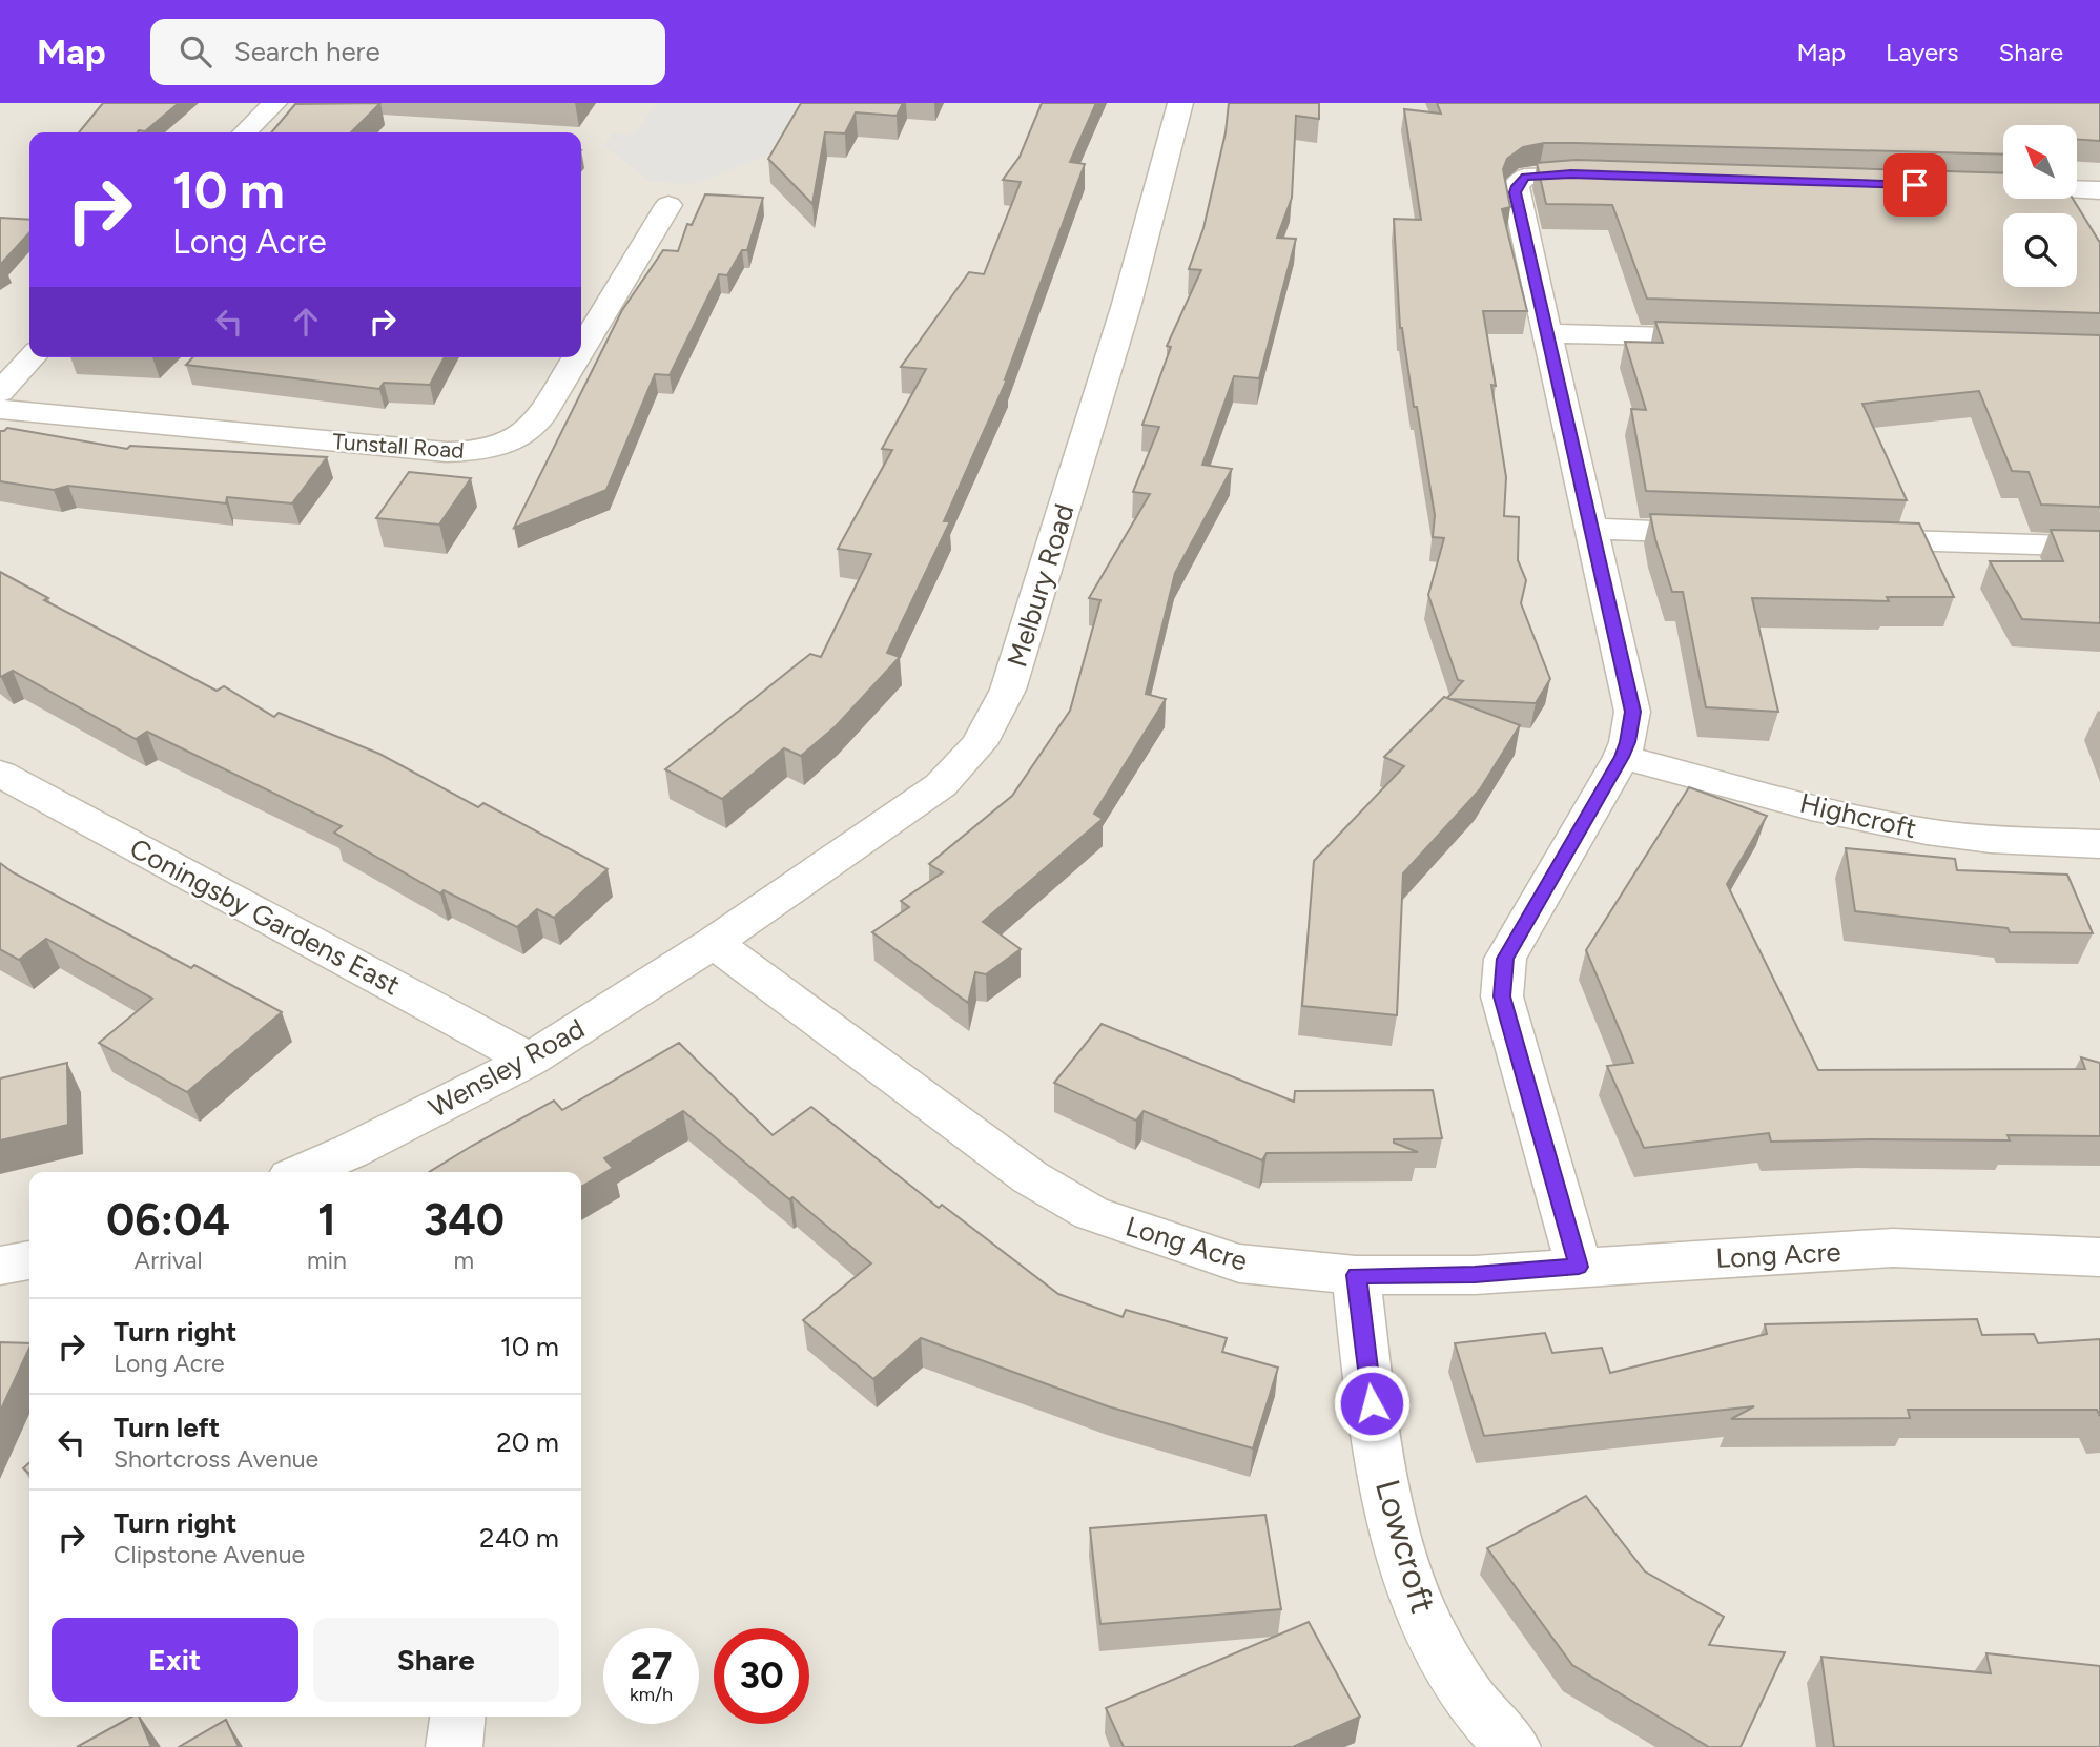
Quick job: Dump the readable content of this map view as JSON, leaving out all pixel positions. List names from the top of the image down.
{
  "streets": {
    "street": [
      "Tunstall Road",
      "Melbury Road",
      "Highcroft",
      "Coningsby Gardens East",
      "Wensley Road",
      "Long Acre",
      "Lowcroft"
    ]
  },
  "crossings": [
    ["Melbury Road", "Wensley Road"],
    ["Melbury Road", "Long Acre"],
    ["Coningsby Gardens East", "Wensley Road"],
    ["Wensley Road", "Long Acre"],
    ["Long Acre", "Lowcroft"]
  ],
  "north": "top left",
  "page": {
    "header": "Map",
    "search": "Search here",
    "nav": ["Map", "Layers", "Share"],
    "turn": ["10 m", "Long Acre"],
    "eta": [
      "06:04",
      "Arrival",
      "1",
      "min",
      "340",
      "m"
    ],
    "list": [
      {
        "name": "Turn right",
        "note": "Long Acre",
        "value": "10 m"
      },
      {
        "name": "Turn left",
        "note": "Shortcross Avenue",
        "value": "20 m"
      },
      {
        "name": "Turn right",
        "note": "Clipstone Avenue",
        "value": "240 m"
      }
    ],
    "buttons": ["Exit", "Share"],
    "speed": "27 km/h",
    "limit": "30"
  }
}
